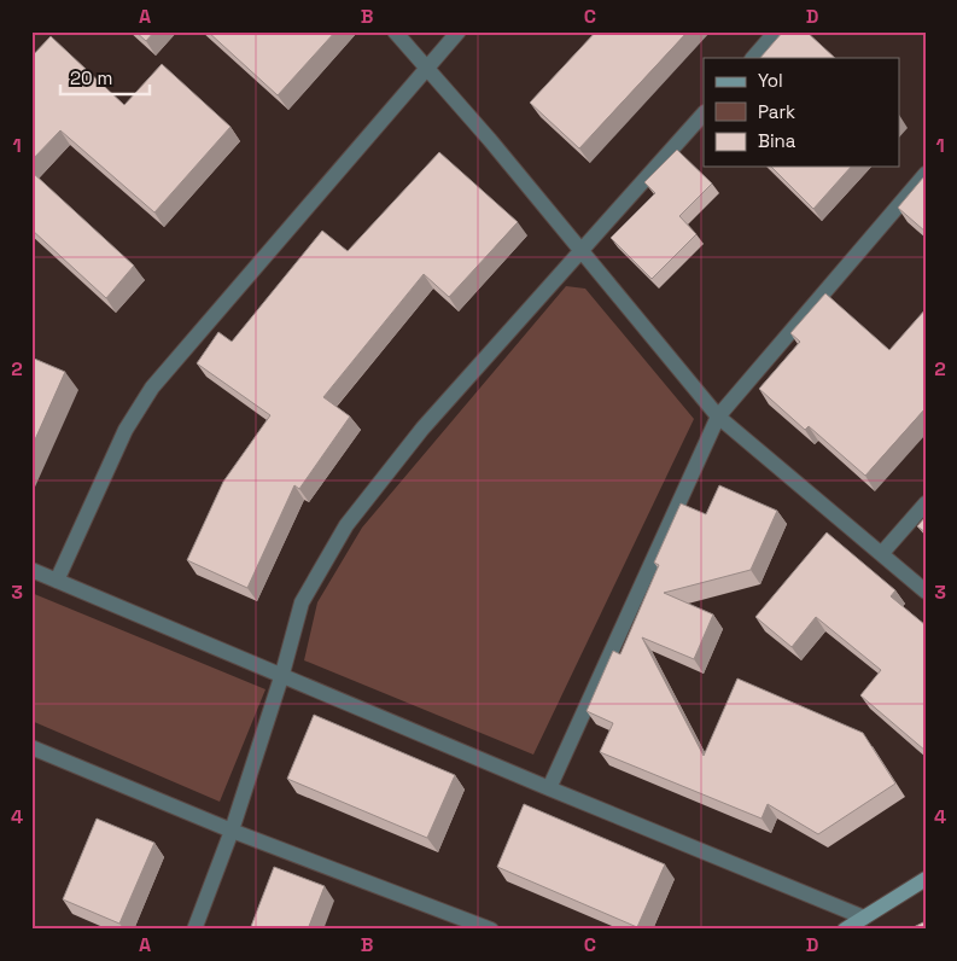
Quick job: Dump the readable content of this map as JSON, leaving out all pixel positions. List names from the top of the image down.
{
  "legend": ["Yol", "Park", "Bina"],
  "scale_bar": "20 m",
  "grid": {
    "columns": [
      "A",
      "B",
      "C",
      "D"
    ],
    "rows": [
      "1",
      "2",
      "3",
      "4"
    ]
  }
}
